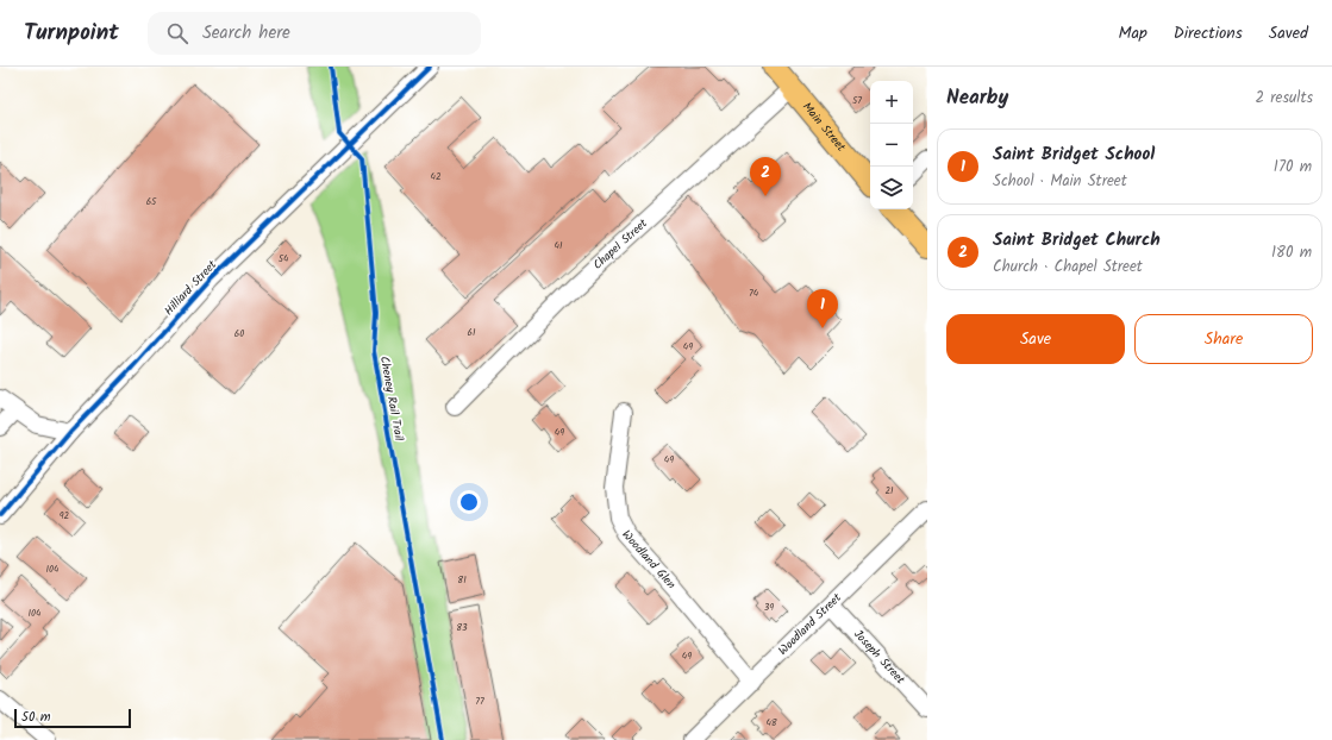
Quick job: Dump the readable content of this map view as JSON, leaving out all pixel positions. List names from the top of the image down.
{
  "streets": {
    "main road": ["Main Street"],
    "street": [
      "Chapel Street",
      "Hilliard Street",
      "Woodland Glen",
      "Woodland Street",
      "Joseph Street"
    ],
    "cycle path": ["Cheney Rail Trail"]
  },
  "crossings": [
    ["Main Street", "Chapel Street"],
    ["Woodland Glen", "Woodland Street"],
    ["Woodland Street", "Joseph Street"]
  ],
  "house_numbers": [
    "57",
    "42",
    "65",
    "41",
    "54",
    "74",
    "61",
    "60",
    "49",
    "49",
    "49",
    "21",
    "92",
    "104",
    "81",
    "39",
    "104",
    "83",
    "49",
    "77",
    "48"
  ],
  "scale_bar": "50 m",
  "page": {
    "header": "Turnpoint",
    "search": "Search here",
    "nav": ["Map", "Directions", "Saved"],
    "heading": ["Nearby", "2 results"],
    "map_buttons": ["+", "−"],
    "list": [
      {
        "mark": "1",
        "name": "Saint Bridget School",
        "note": "School · Main Street",
        "value": "170 m"
      },
      {
        "mark": "2",
        "name": "Saint Bridget Church",
        "note": "Church · Chapel Street",
        "value": "180 m"
      }
    ],
    "pins": ["2", "1"],
    "buttons": ["Save", "Share"],
    "scale": "50 m"
  }
}
